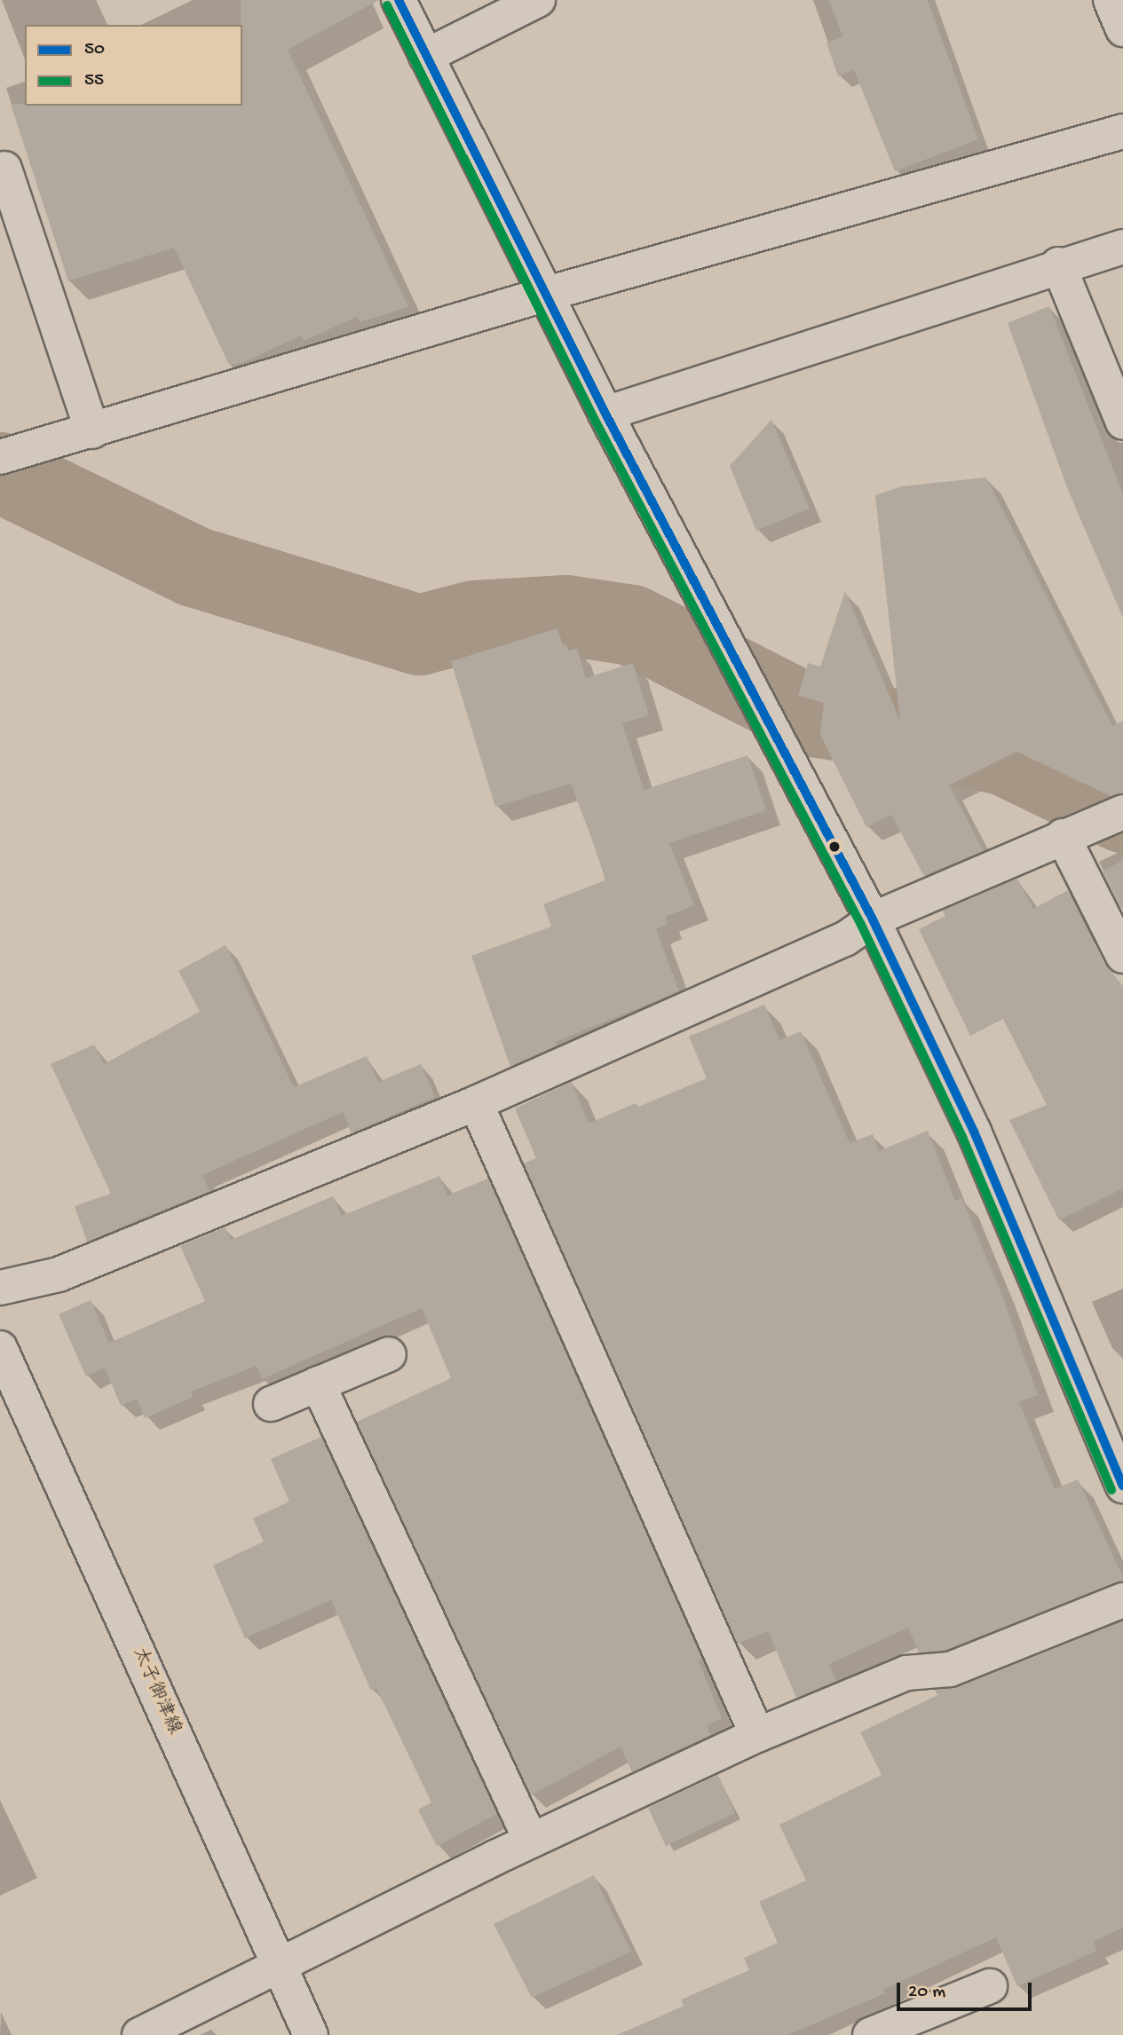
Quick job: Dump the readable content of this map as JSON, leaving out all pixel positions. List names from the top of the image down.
{
  "streets": {
    "street": ["太子御津線"]
  },
  "lines": ["transit line 50", "transit line 55"],
  "legend": ["50", "55"],
  "scale_bar": "20 m"
}
